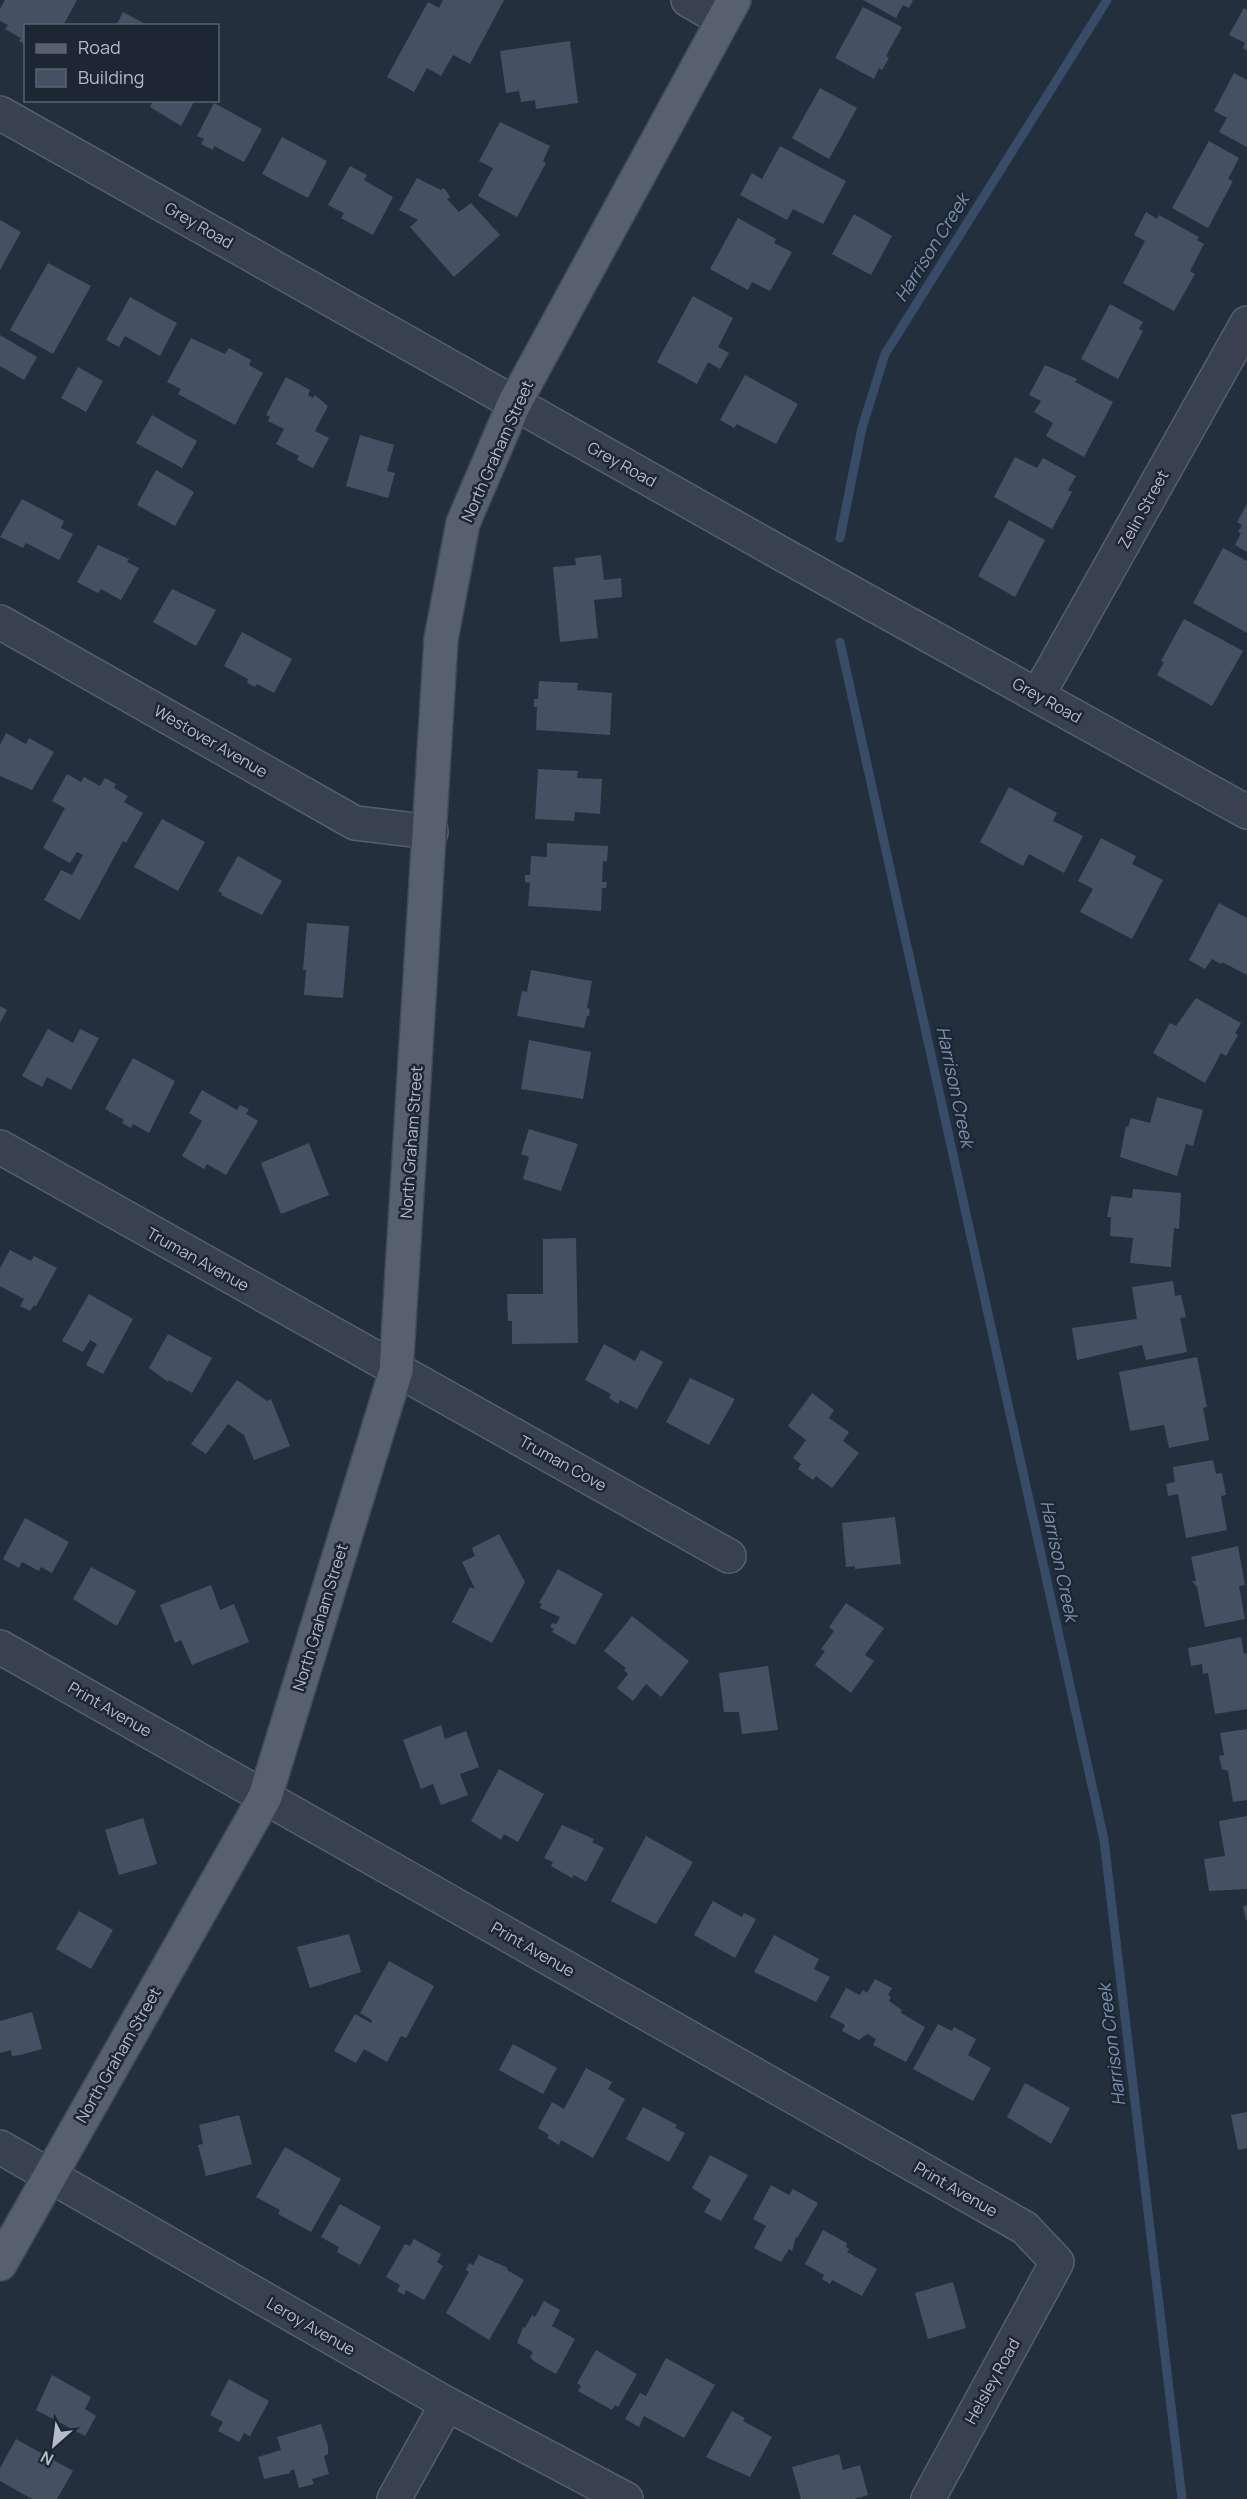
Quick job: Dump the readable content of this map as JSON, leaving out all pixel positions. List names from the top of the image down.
{
  "streets": {
    "main road": ["North Graham Street"],
    "street": [
      "Grey Road",
      "Zelin Street",
      "Westover Avenue",
      "Truman Avenue",
      "Truman Cove",
      "Print Avenue",
      "Leroy Avenue",
      "Helsley Road"
    ]
  },
  "crossings": [
    ["Grey Road", "North Graham Street"],
    ["Grey Road", "Zelin Street"],
    ["North Graham Street", "Westover Avenue"],
    ["North Graham Street", "Truman Avenue"],
    ["North Graham Street", "Truman Cove"],
    ["North Graham Street", "Print Avenue"],
    ["North Graham Street", "Leroy Avenue"],
    ["Truman Avenue", "Truman Cove"],
    ["Print Avenue", "Helsley Road"]
  ],
  "water": ["Harrison Creek"],
  "legend": ["Road", "Building"],
  "north": "bottom left"
}
